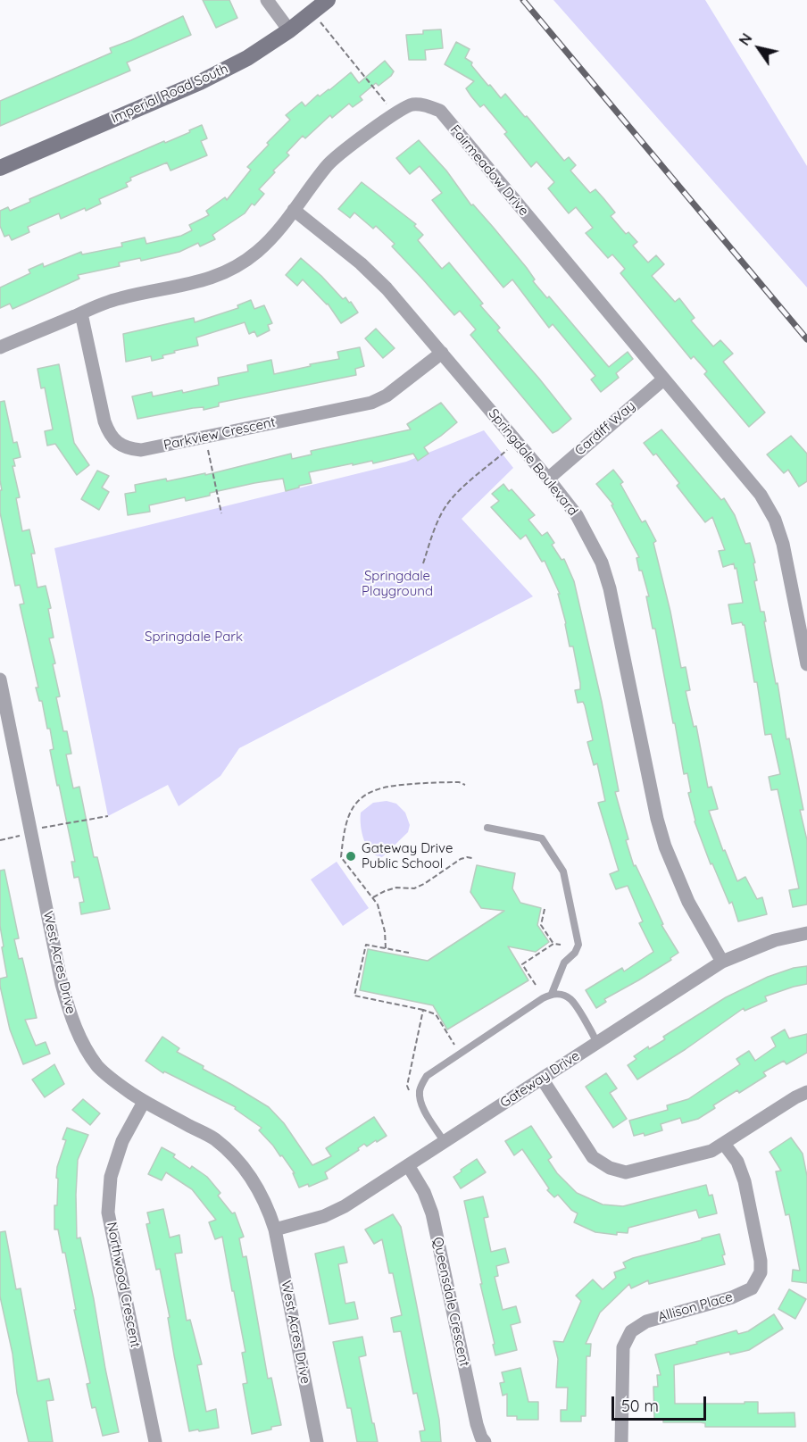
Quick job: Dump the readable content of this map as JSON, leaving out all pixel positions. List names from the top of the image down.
{
  "streets": {
    "street": [
      "Imperial Road South",
      "Fairmeadow Drive",
      "Cardiff Way",
      "Parkview Crescent",
      "Springdale Boulevard",
      "West Acres Drive",
      "Gateway Drive",
      "Northwood Crescent",
      "Queensdale Crescent",
      "Allison Place"
    ]
  },
  "crossings": [
    ["Fairmeadow Drive", "Cardiff Way"],
    ["Fairmeadow Drive", "Parkview Crescent"],
    ["Fairmeadow Drive", "Springdale Boulevard"],
    ["Cardiff Way", "Springdale Boulevard"],
    ["Parkview Crescent", "Springdale Boulevard"],
    ["Springdale Boulevard", "Gateway Drive"],
    ["West Acres Drive", "Gateway Drive"],
    ["West Acres Drive", "Northwood Crescent"],
    ["Gateway Drive", "Queensdale Crescent"]
  ],
  "parks": ["Springdale Playground", "Springdale Park"],
  "places": ["Gateway Drive Public School"],
  "scale_bar": "50 m",
  "north": "top left"
}
